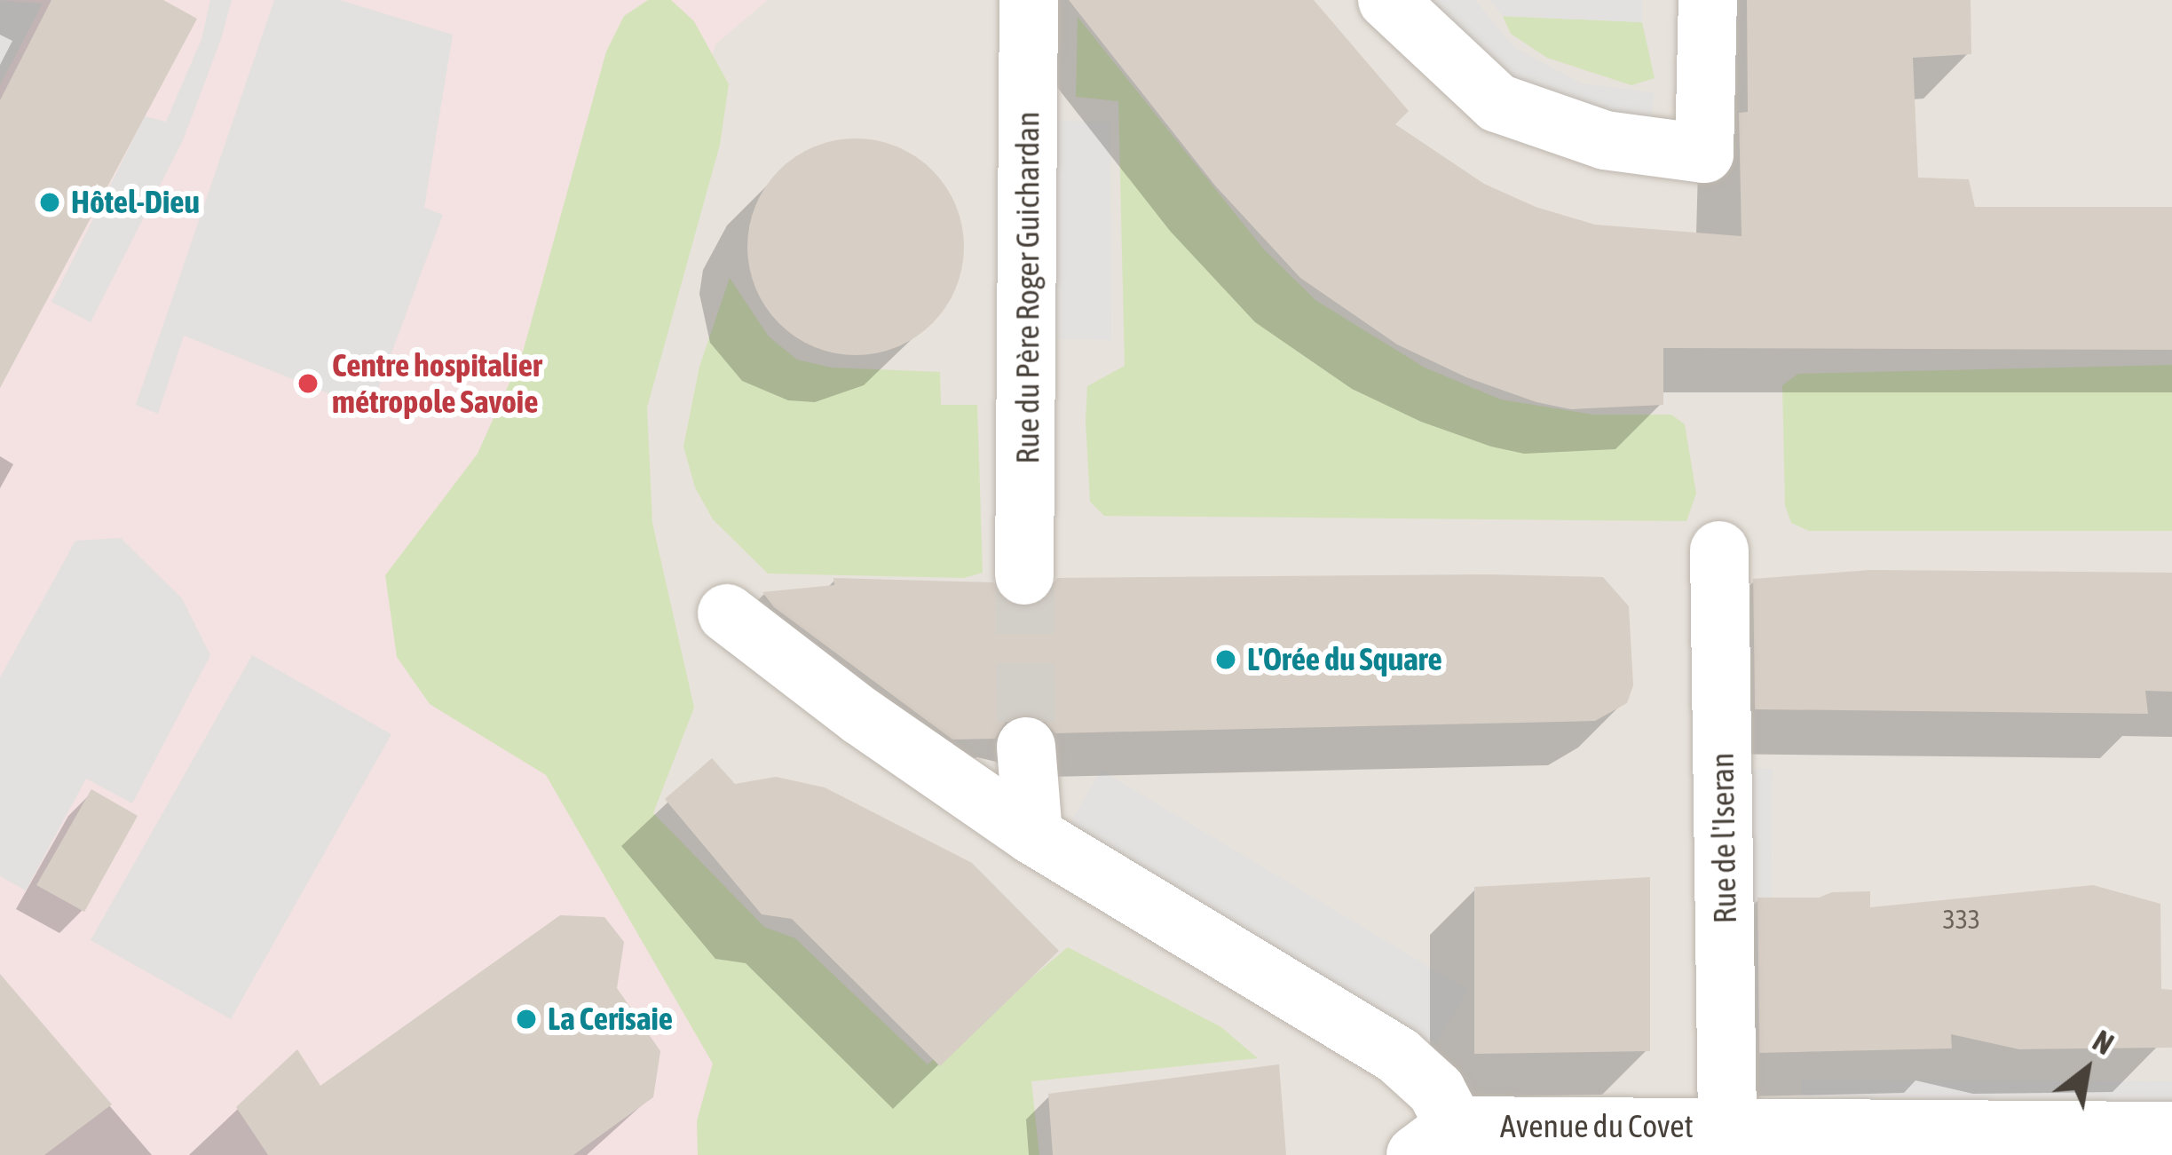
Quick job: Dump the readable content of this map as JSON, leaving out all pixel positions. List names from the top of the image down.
{
  "streets": {
    "street": ["Rue du Père Roger Guichardan", "Rue de l'Iseran", "Avenue du Covet"]
  },
  "crossings": [
    ["Rue de l'Iseran", "Avenue du Covet"]
  ],
  "places": [
    "Hôtel-Dieu",
    "Centre hospitalier métropole Savoie",
    "L'Orée du Square",
    "La Cerisaie"
  ],
  "house_numbers": ["333"],
  "north": "top right"
}
